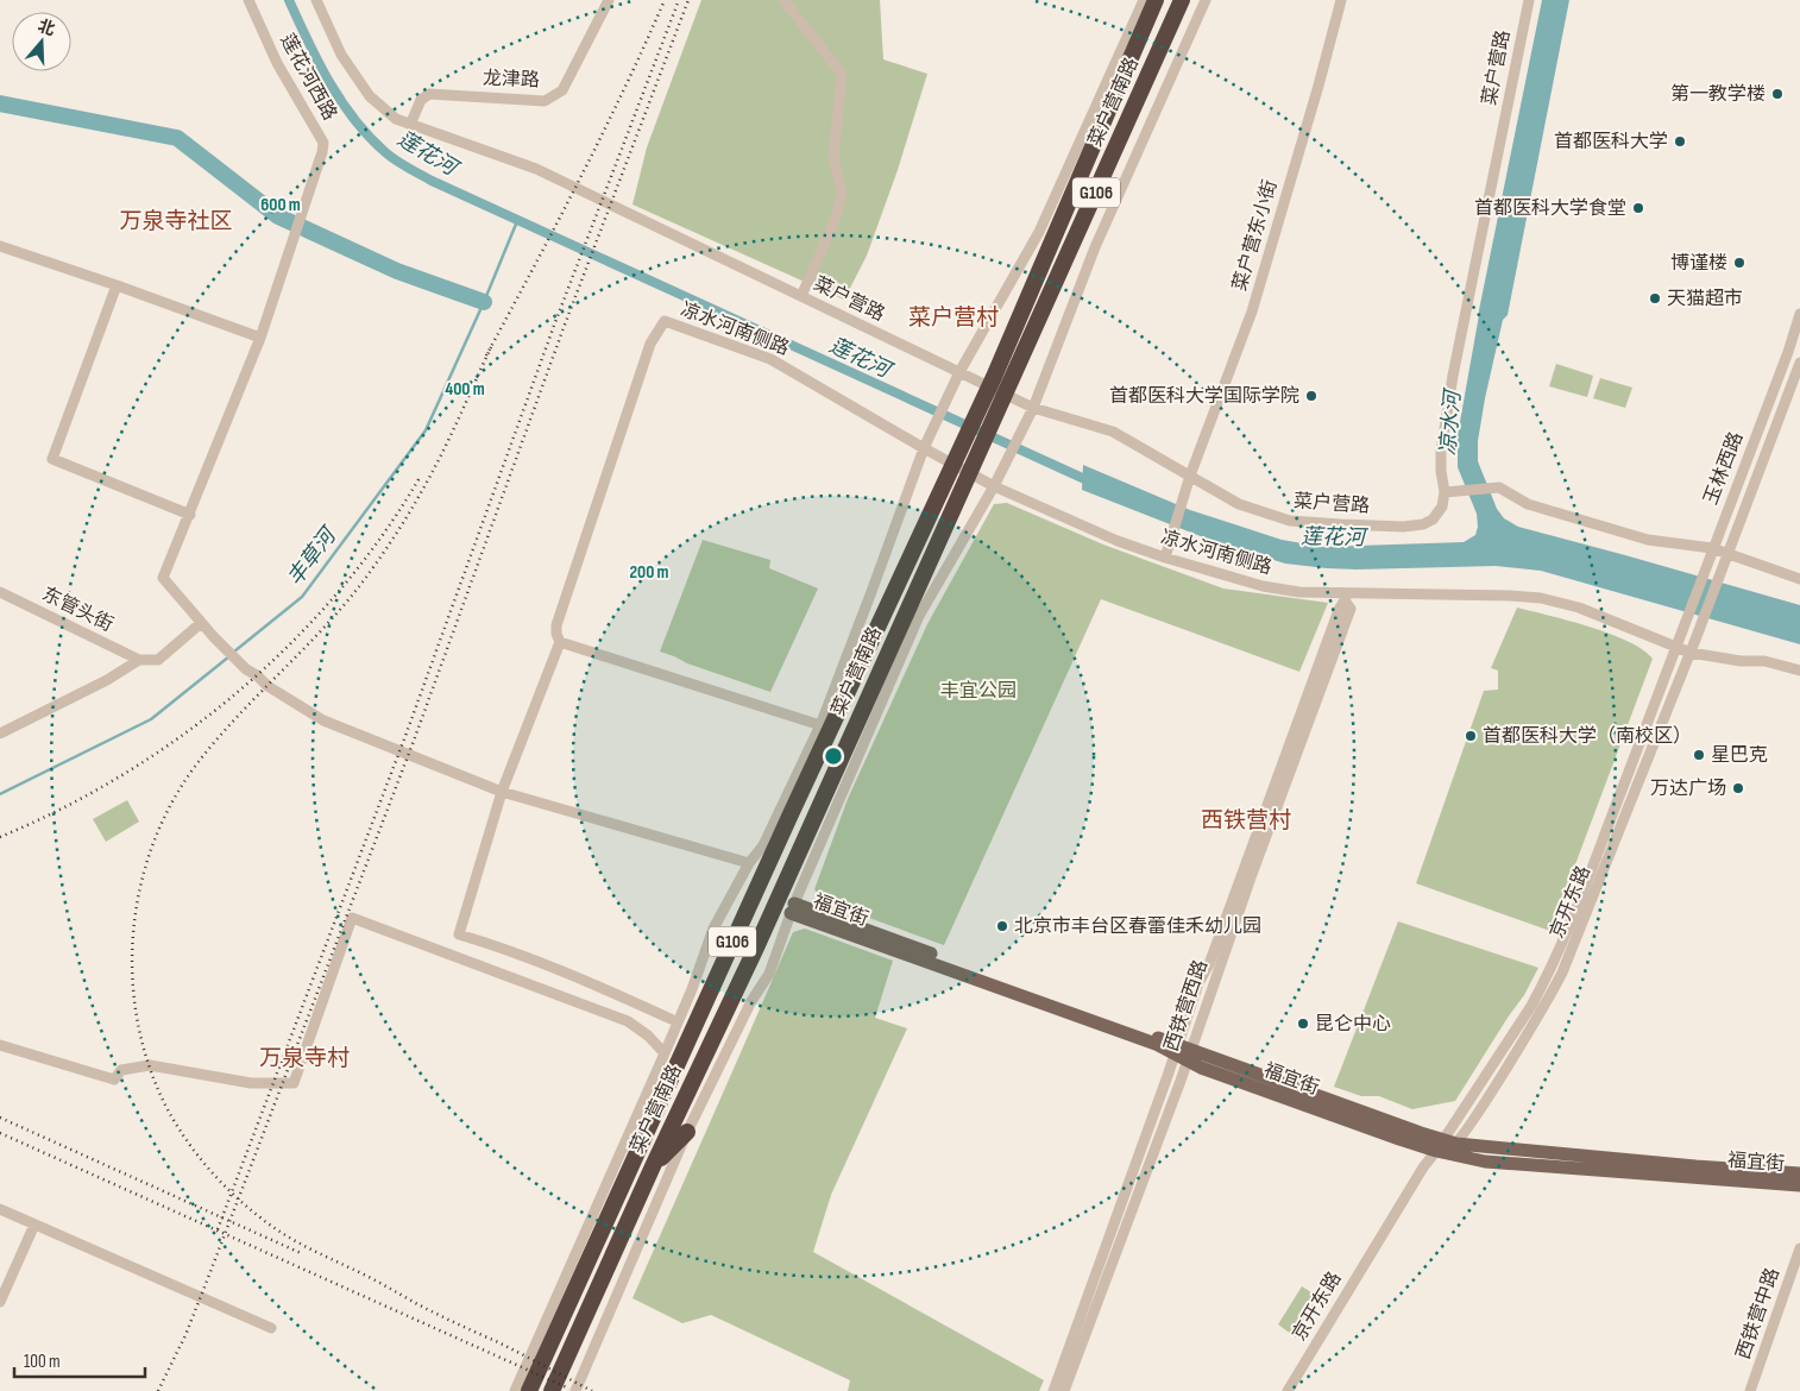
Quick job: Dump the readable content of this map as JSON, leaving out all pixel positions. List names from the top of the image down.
{
  "streets": {
    "highway": ["菜户营南路", "G106"],
    "main road": ["福宜街"],
    "street": [
      "菜户营路",
      "莲花河西路",
      "龙津路",
      "菜户营东小街",
      "凉水河南侧路",
      "玉林西路",
      "东管头街",
      "京开东路",
      "西铁营西路",
      "西铁营中路"
    ]
  },
  "crossings": [
    ["菜户营路", "龙津路"],
    ["菜户营路", "菜户营南路"],
    ["菜户营路", "菜户营东小街"],
    ["菜户营南路", "凉水河南侧路"],
    ["菜户营南路", "福宜街"],
    ["菜户营东小街", "凉水河南侧路"],
    ["凉水河南侧路", "玉林西路"],
    ["凉水河南侧路", "京开东路"],
    ["凉水河南侧路", "西铁营西路"],
    ["玉林西路", "京开东路"],
    ["京开东路", "福宜街"],
    ["福宜街", "西铁营西路"]
  ],
  "districts": [
    "万泉寺社区",
    "菜户营村",
    "西铁营村",
    "万泉寺村"
  ],
  "water": ["莲花河", "凉水河", "丰草河"],
  "parks": ["丰宜公园"],
  "places": [
    "第一教学楼",
    "首都医科大学",
    "首都医科大学食堂",
    "博谨楼",
    "天猫超市",
    "首都医科大学国际学院",
    "首都医科大学（南校区）",
    "星巴克",
    "万达广场",
    "北京市丰台区春蕾佳禾幼儿园",
    "昆仑中心"
  ],
  "scale_bar": "100 m",
  "north": "top",
  "rings": ["600 m", "400 m", "200 m"]
}
